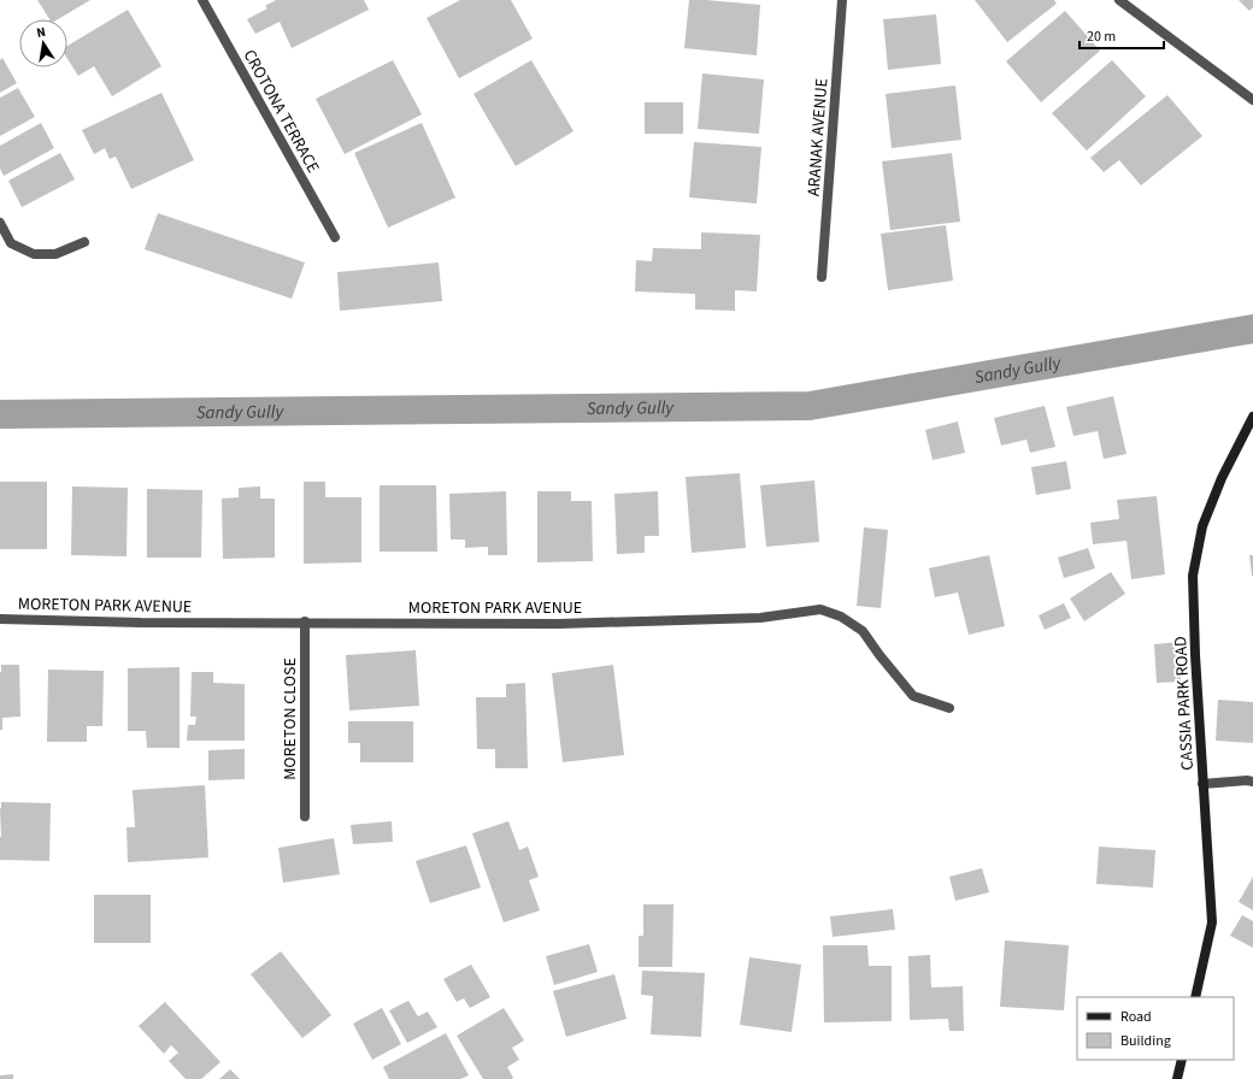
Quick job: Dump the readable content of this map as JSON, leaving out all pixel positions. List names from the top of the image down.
{
  "streets": {
    "main road": ["CASSIA PARK ROAD"],
    "street": [
      "CROTONA TERRACE",
      "ARANAK AVENUE",
      "MORETON PARK AVENUE",
      "MORETON CLOSE"
    ]
  },
  "crossings": [
    ["MORETON PARK AVENUE", "MORETON CLOSE"]
  ],
  "water": ["Sandy Gully"],
  "legend": ["Road", "Building"],
  "scale_bar": "20 m",
  "north": "top"
}
